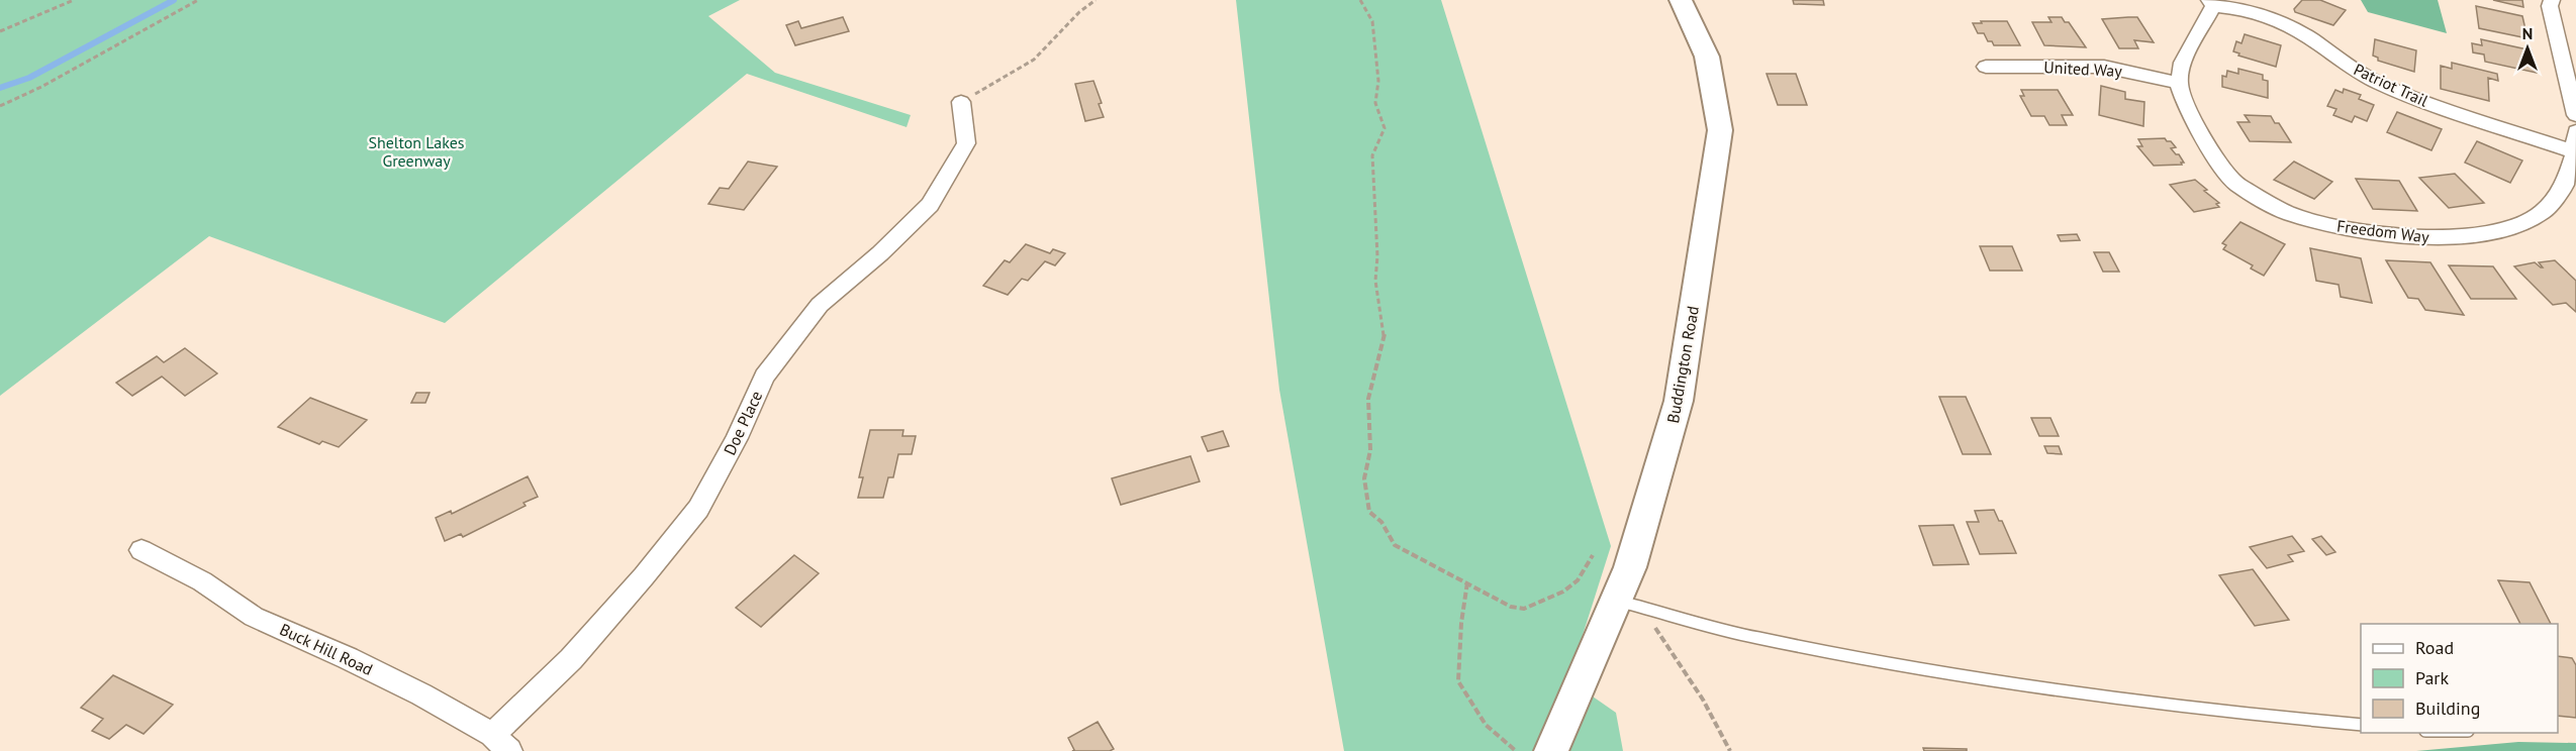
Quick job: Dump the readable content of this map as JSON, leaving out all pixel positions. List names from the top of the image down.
{
  "streets": {
    "street": [
      "United Way",
      "Patriot Trail",
      "Freedom Way",
      "Buddington Road",
      "Doe Place",
      "Buck Hill Road"
    ]
  },
  "crossings": [
    ["United Way", "Freedom Way"],
    ["Patriot Trail", "Freedom Way"],
    ["Doe Place", "Buck Hill Road"]
  ],
  "parks": ["Shelton Lakes Greenway"],
  "legend": ["Road", "Park", "Building"],
  "north": "top"
}
